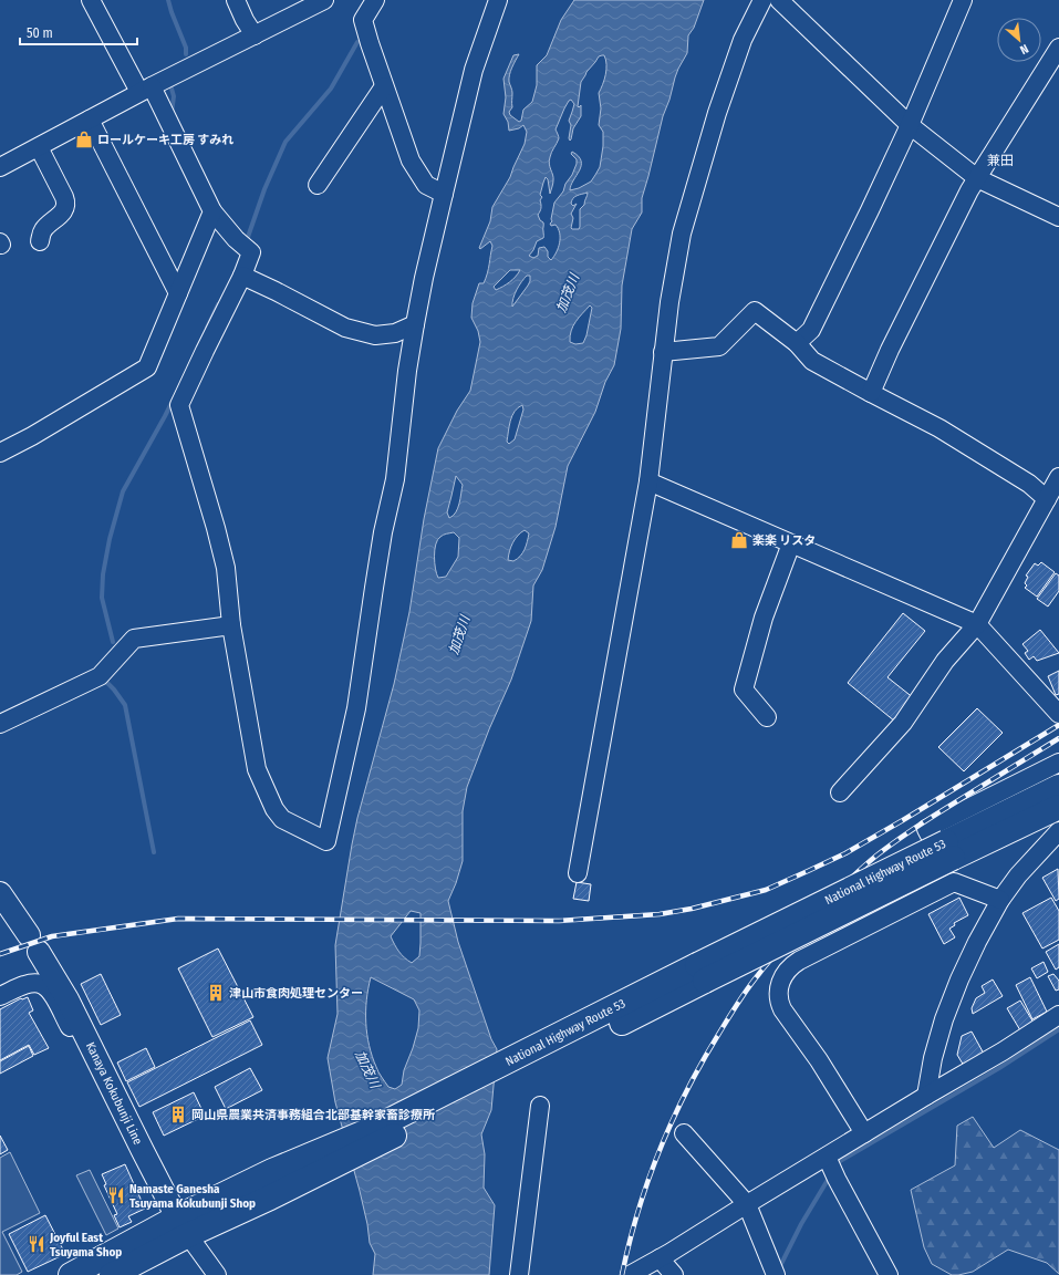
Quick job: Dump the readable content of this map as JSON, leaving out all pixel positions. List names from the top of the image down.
{
  "streets": {
    "highway": ["National Highway Route 53"],
    "main road": ["Kanaya Kokubunji Line"]
  },
  "crossings": [
    ["National Highway Route 53", "Kanaya Kokubunji Line"]
  ],
  "districts": ["兼田"],
  "water": ["加茂川"],
  "places": {
    "shop": ["ロールケーキ工房 すみれ", "楽楽 リスタ"],
    "building": ["津山市食肉処理センター", "岡山県農業共済事務組合北部基幹家畜診療所"],
    "restaurant": ["Namaste Ganesha Tsuyama Kokubunji Shop", "Joyful East Tsuyama Shop"]
  },
  "scale_bar": "50 m",
  "north": "bottom right"
}
